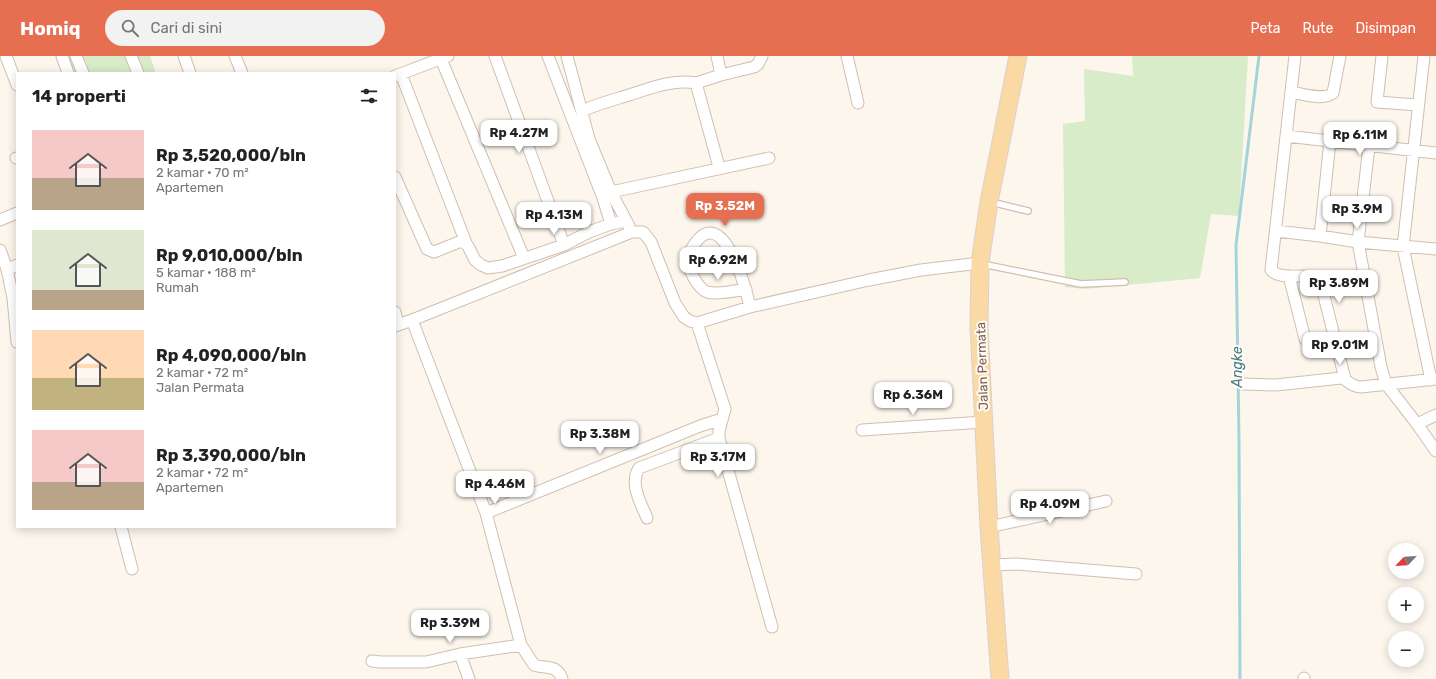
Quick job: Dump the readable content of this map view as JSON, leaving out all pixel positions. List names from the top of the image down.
{
  "streets": {
    "main road": ["Jalan Permata"]
  },
  "water": ["Angke"],
  "north": "bottom left",
  "page": {
    "header": "Homiq",
    "search": "Cari di sini",
    "nav": ["Peta", "Rute", "Disimpan"],
    "heading": "14 properti",
    "price": [
      "Rp 4.27M",
      "Rp 6.11M",
      "Rp 3.52M",
      "Rp 3.9M",
      "Rp 4.13M",
      "Rp 6.92M",
      "Rp 3.89M",
      "Rp 9.01M",
      "Rp 6.36M",
      "Rp 3.38M",
      "Rp 3.17M",
      "Rp 4.46M",
      "Rp 4.09M",
      "Rp 3.39M"
    ],
    "list": [
      {
        "name": "Rp 3,520,000/bln",
        "note": "2 kamar · 70 m² · Apartemen"
      },
      {
        "name": "Rp 9,010,000/bln",
        "note": "5 kamar · 188 m² · Rumah"
      },
      {
        "name": "Rp 4,090,000/bln",
        "note": "2 kamar · 72 m² · Jalan Permata"
      },
      {
        "name": "Rp 3,390,000/bln",
        "note": "2 kamar · 72 m² · Apartemen"
      }
    ],
    "map_buttons": ["+", "−"]
  }
}
